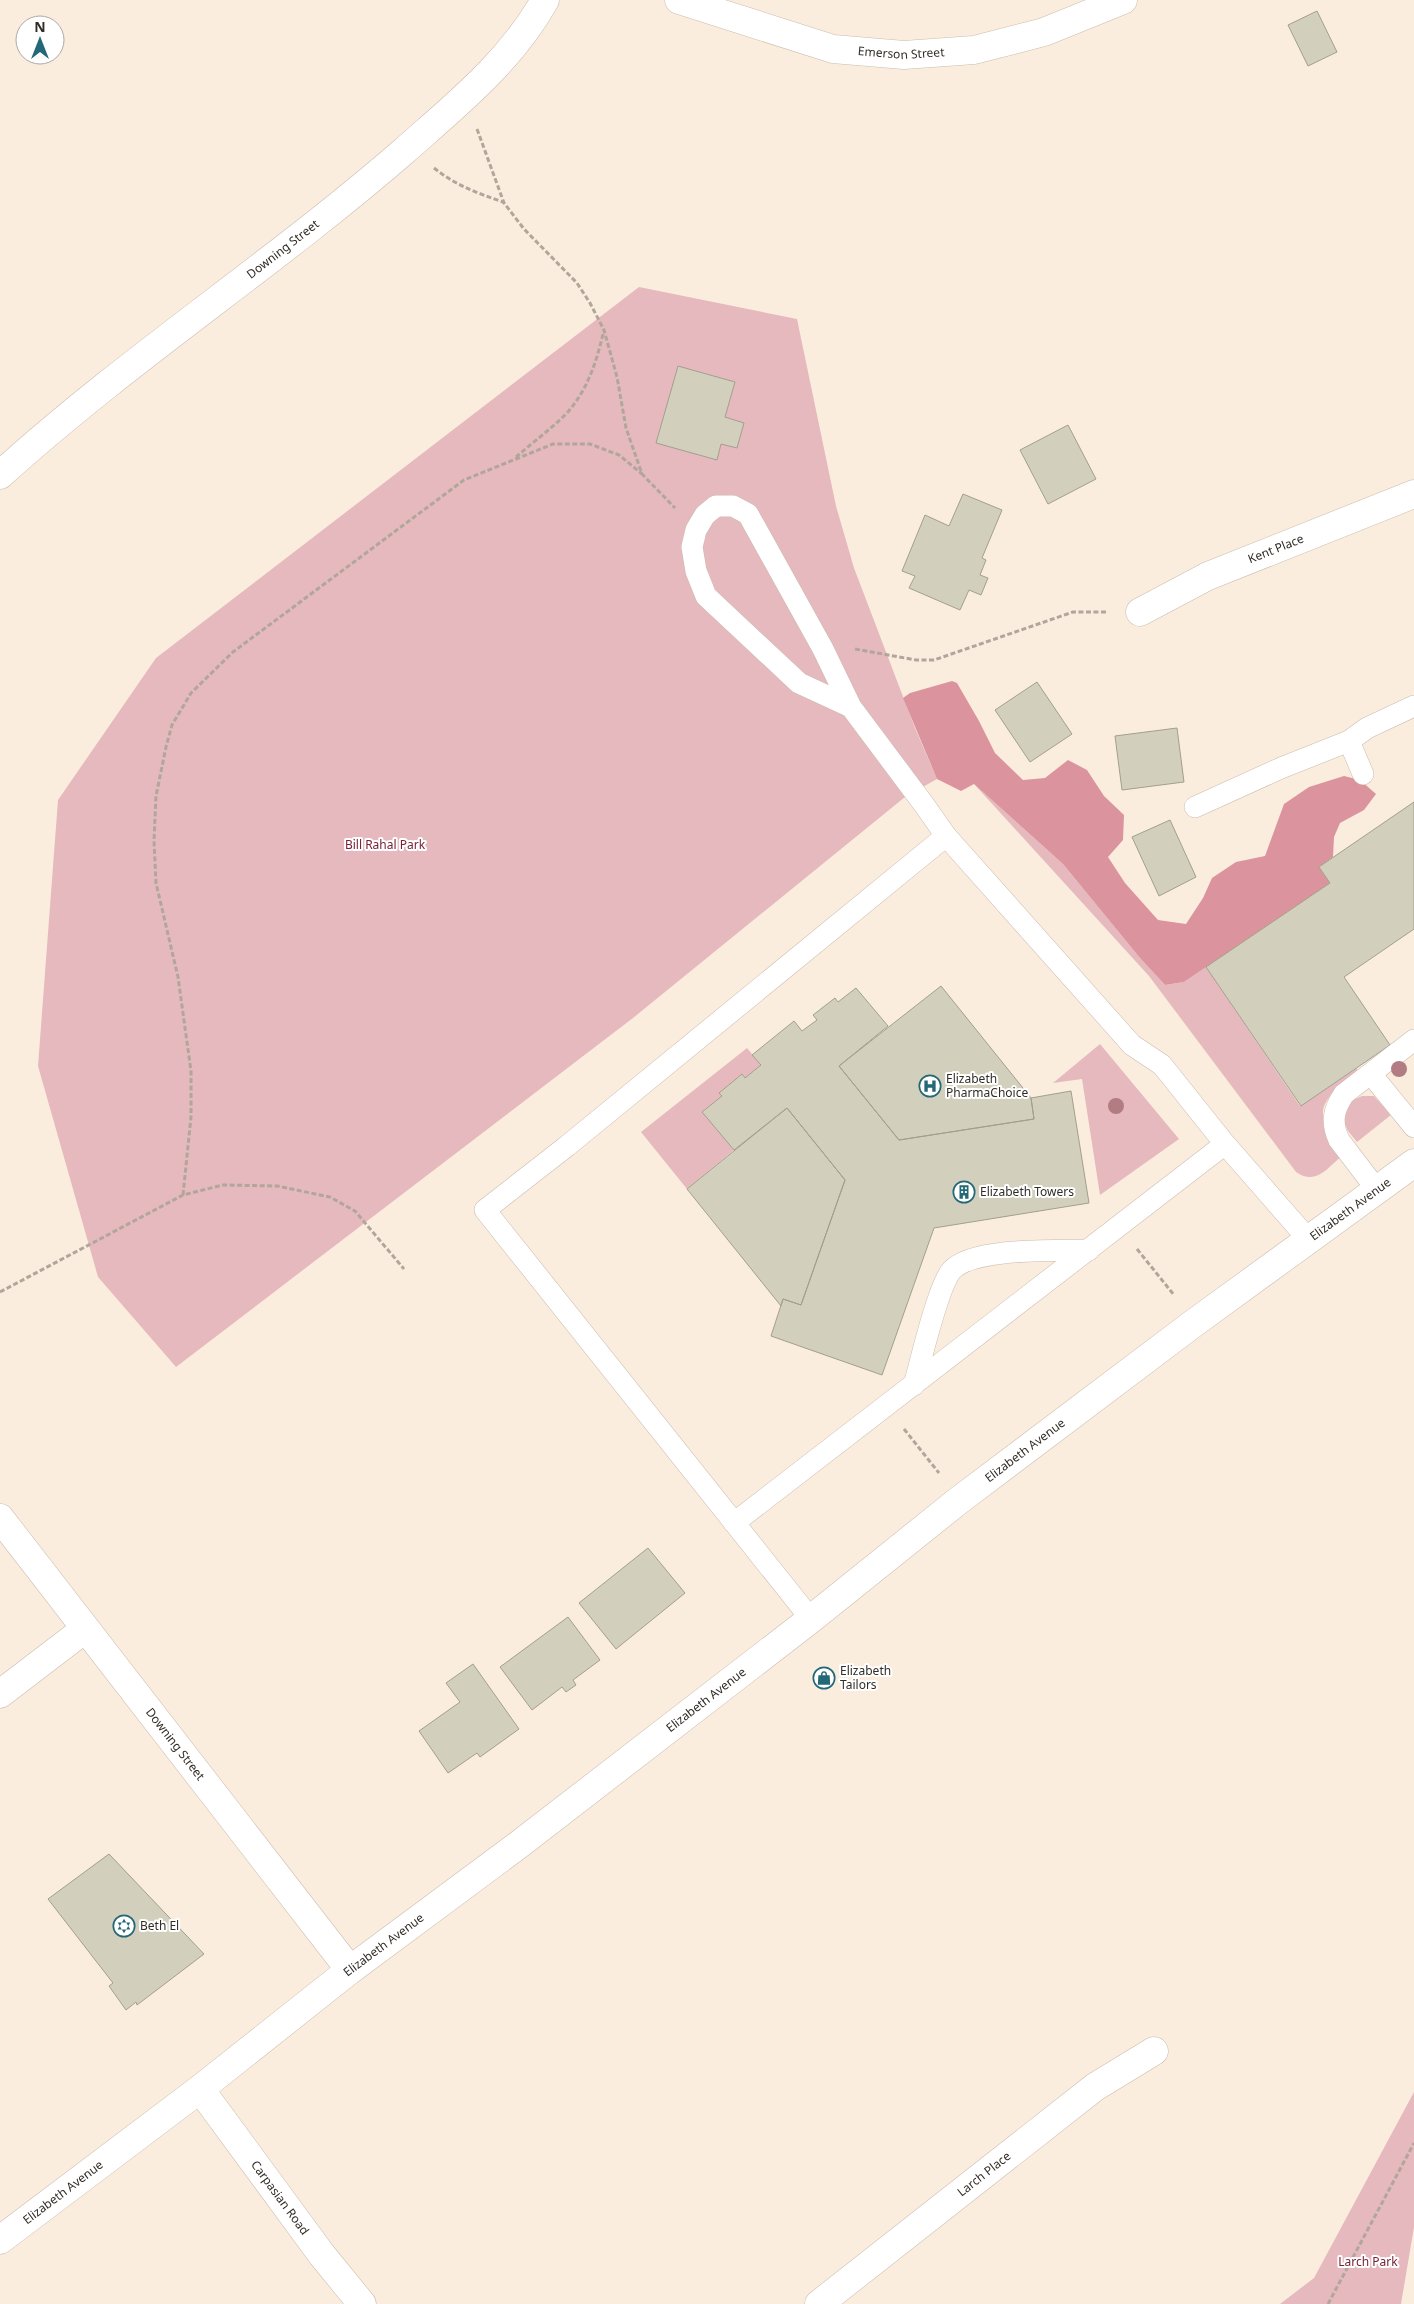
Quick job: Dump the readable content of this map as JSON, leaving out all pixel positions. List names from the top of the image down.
{
  "streets": {
    "street": [
      "Emerson Street",
      "Downing Street",
      "Kent Place",
      "Elizabeth Avenue",
      "Larch Place",
      "Carpasian Road"
    ]
  },
  "crossings": [
    ["Downing Street", "Elizabeth Avenue"],
    ["Elizabeth Avenue", "Carpasian Road"]
  ],
  "parks": ["Bill Rahal Park", "Larch Park"],
  "places": {
    "hospital": ["Elizabeth PharmaChoice"],
    "building": ["Elizabeth Towers"],
    "shop": ["Elizabeth Tailors"],
    "synagogue": ["Beth El"]
  },
  "north": "top"
}
